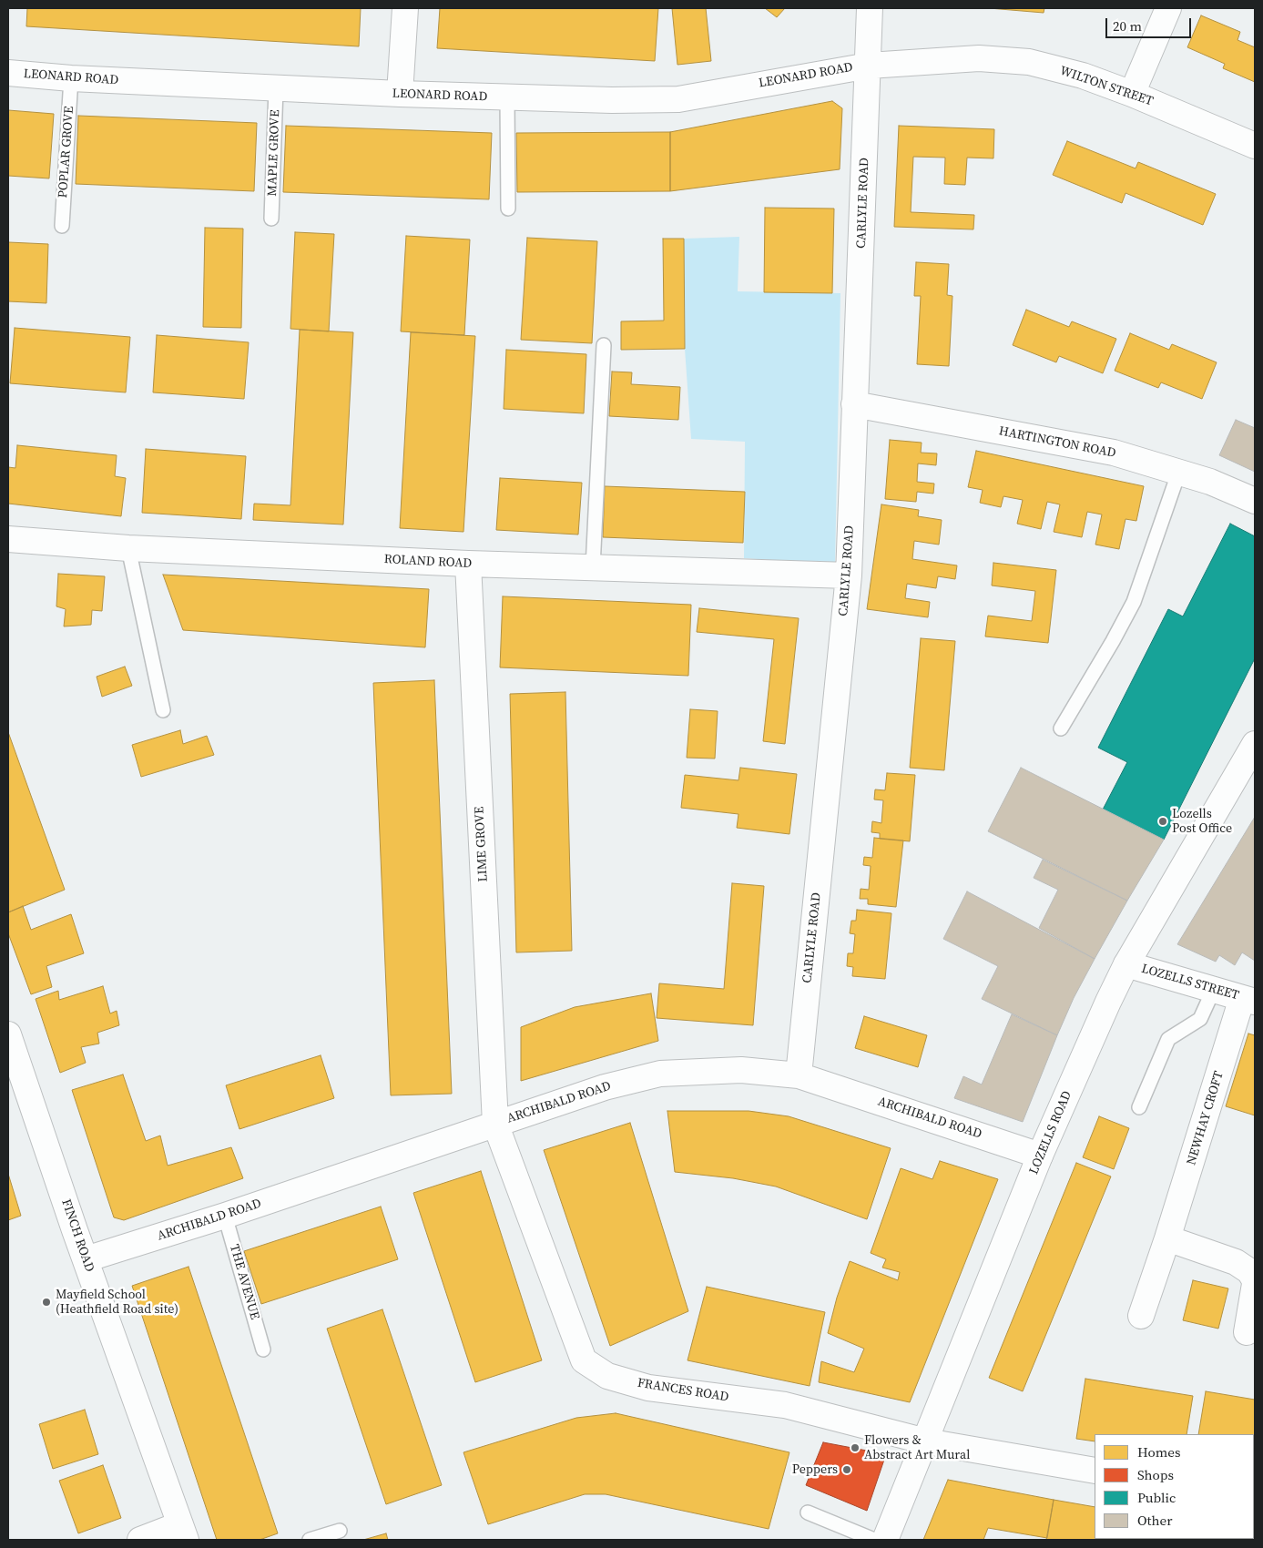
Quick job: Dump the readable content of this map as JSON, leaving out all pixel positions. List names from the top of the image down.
{
  "streets": {
    "street": [
      "LEONARD ROAD",
      "WILTON STREET",
      "CARLYLE ROAD",
      "HARTINGTON ROAD",
      "ROLAND ROAD",
      "LIME GROVE",
      "LOZELLS STREET",
      "ARCHIBALD ROAD",
      "NEWHAY CROFT",
      "LOZELLS ROAD",
      "FINCH ROAD",
      "FRANCES ROAD"
    ],
    "lane": ["POPLAR GROVE", "MAPLE GROVE", "THE AVENUE"]
  },
  "crossings": [
    ["LEONARD ROAD", "WILTON STREET"],
    ["LEONARD ROAD", "POPLAR GROVE"],
    ["LEONARD ROAD", "MAPLE GROVE"],
    ["LEONARD ROAD", "CARLYLE ROAD"],
    ["WILTON STREET", "CARLYLE ROAD"],
    ["CARLYLE ROAD", "HARTINGTON ROAD"],
    ["CARLYLE ROAD", "ROLAND ROAD"],
    ["CARLYLE ROAD", "ARCHIBALD ROAD"],
    ["ROLAND ROAD", "LIME GROVE"],
    ["LIME GROVE", "ARCHIBALD ROAD"],
    ["LIME GROVE", "FRANCES ROAD"],
    ["LOZELLS STREET", "NEWHAY CROFT"],
    ["LOZELLS STREET", "LOZELLS ROAD"],
    ["ARCHIBALD ROAD", "LOZELLS ROAD"],
    ["ARCHIBALD ROAD", "FINCH ROAD"],
    ["ARCHIBALD ROAD", "THE AVENUE"],
    ["ARCHIBALD ROAD", "FRANCES ROAD"],
    ["LOZELLS ROAD", "FRANCES ROAD"]
  ],
  "places": [
    "Lozells Post Office",
    "Mayfield School (Heathfield Road site)",
    "Flowers & Abstract Art Mural",
    "Peppers"
  ],
  "legend": [
    "Homes",
    "Shops",
    "Public",
    "Other"
  ],
  "scale_bar": "20 m"
}
